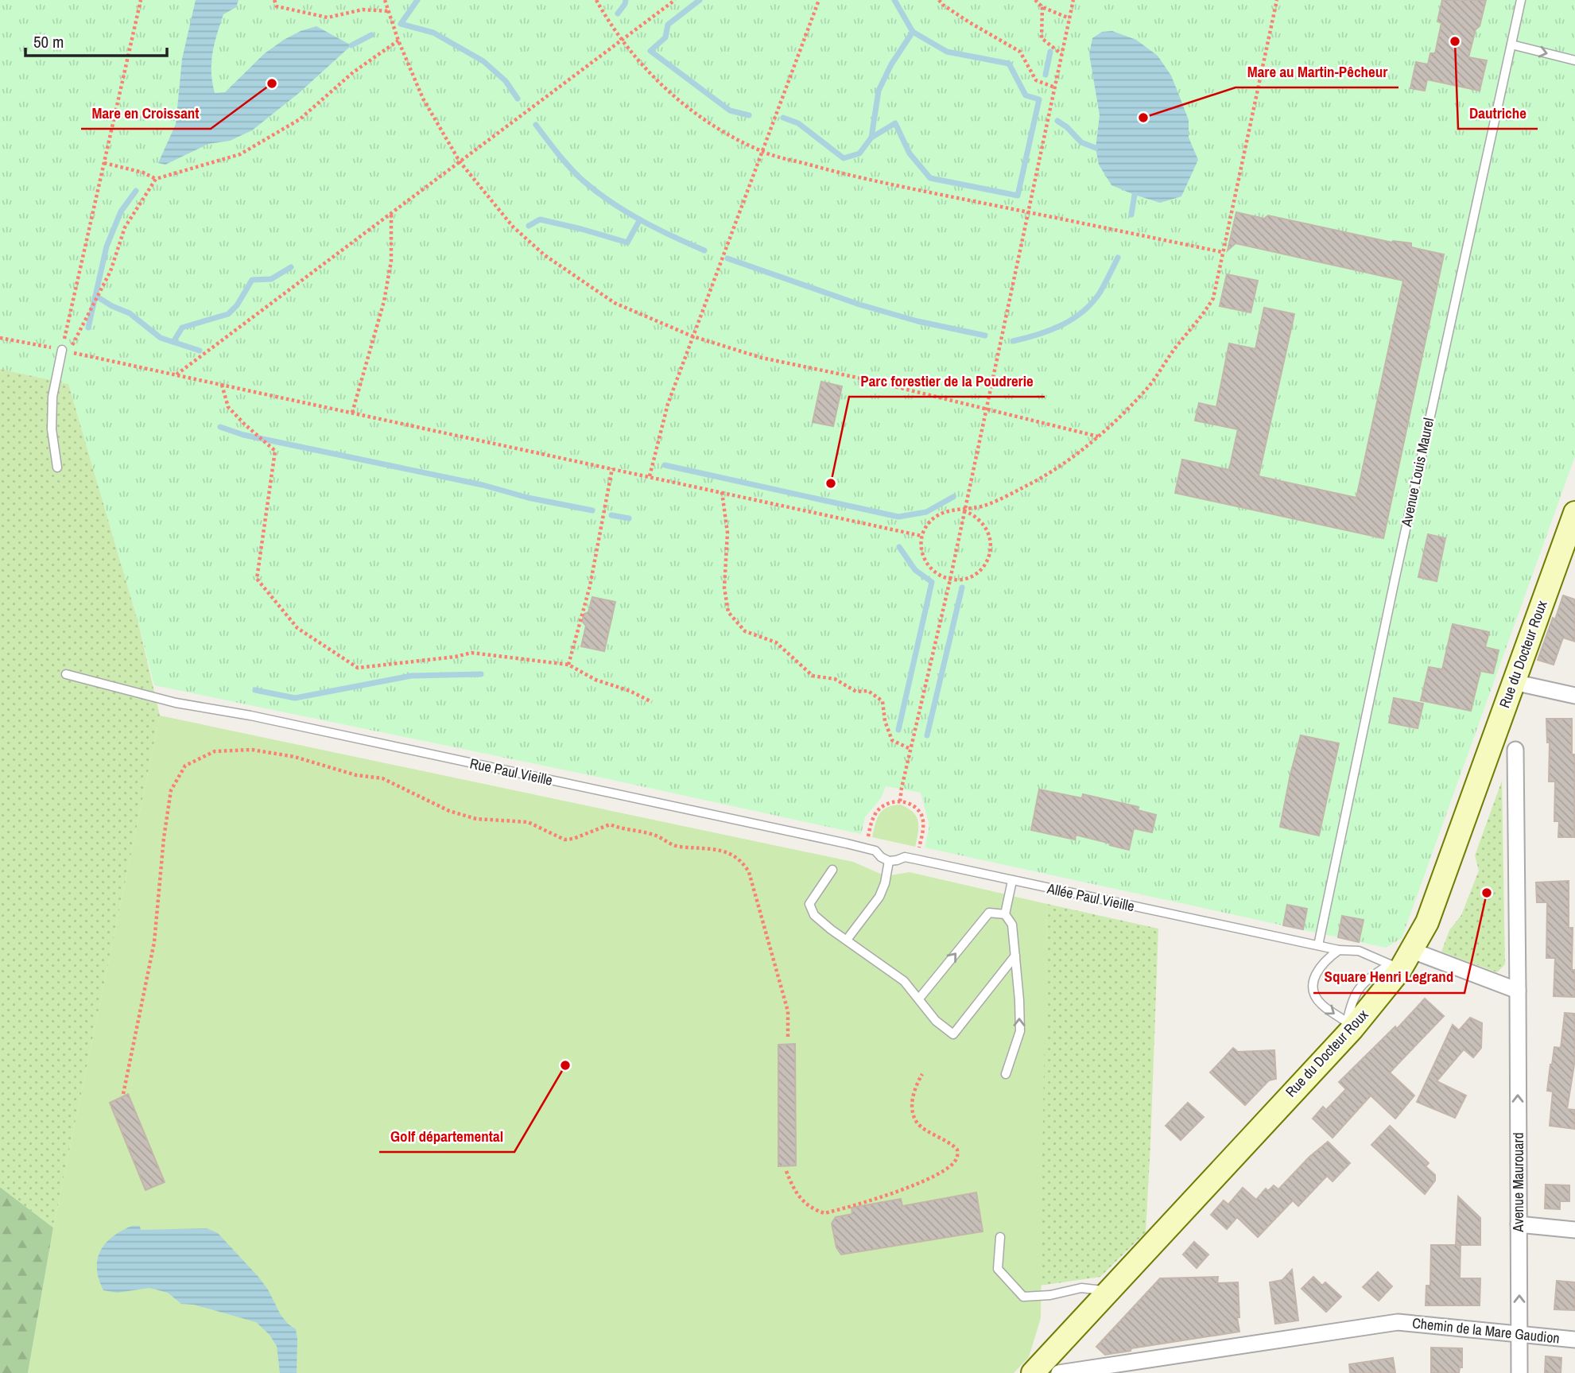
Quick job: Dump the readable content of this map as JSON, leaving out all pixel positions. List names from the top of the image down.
{
  "streets": {
    "main road": ["Rue du Docteur Roux"],
    "street": ["Avenue Maurouard", "Chemin de la Mare Gaudion"],
    "lane": ["Avenue Louis Maurel", "Rue Paul Vieille", "Allée Paul Vieille"]
  },
  "crossings": [
    ["Avenue Louis Maurel", "Allée Paul Vieille"],
    ["Rue du Docteur Roux", "Allée Paul Vieille"],
    ["Rue Paul Vieille", "Allée Paul Vieille"],
    ["Avenue Maurouard", "Chemin de la Mare Gaudion"]
  ],
  "one_way": ["Avenue Maurouard"],
  "places": [
    "Dautriche",
    "Mare en Croissant",
    "Mare au Martin-Pêcheur",
    "Parc forestier de la Poudrerie",
    "Square Henri Legrand",
    "Golf départemental"
  ],
  "scale_bar": "50 m"
}
